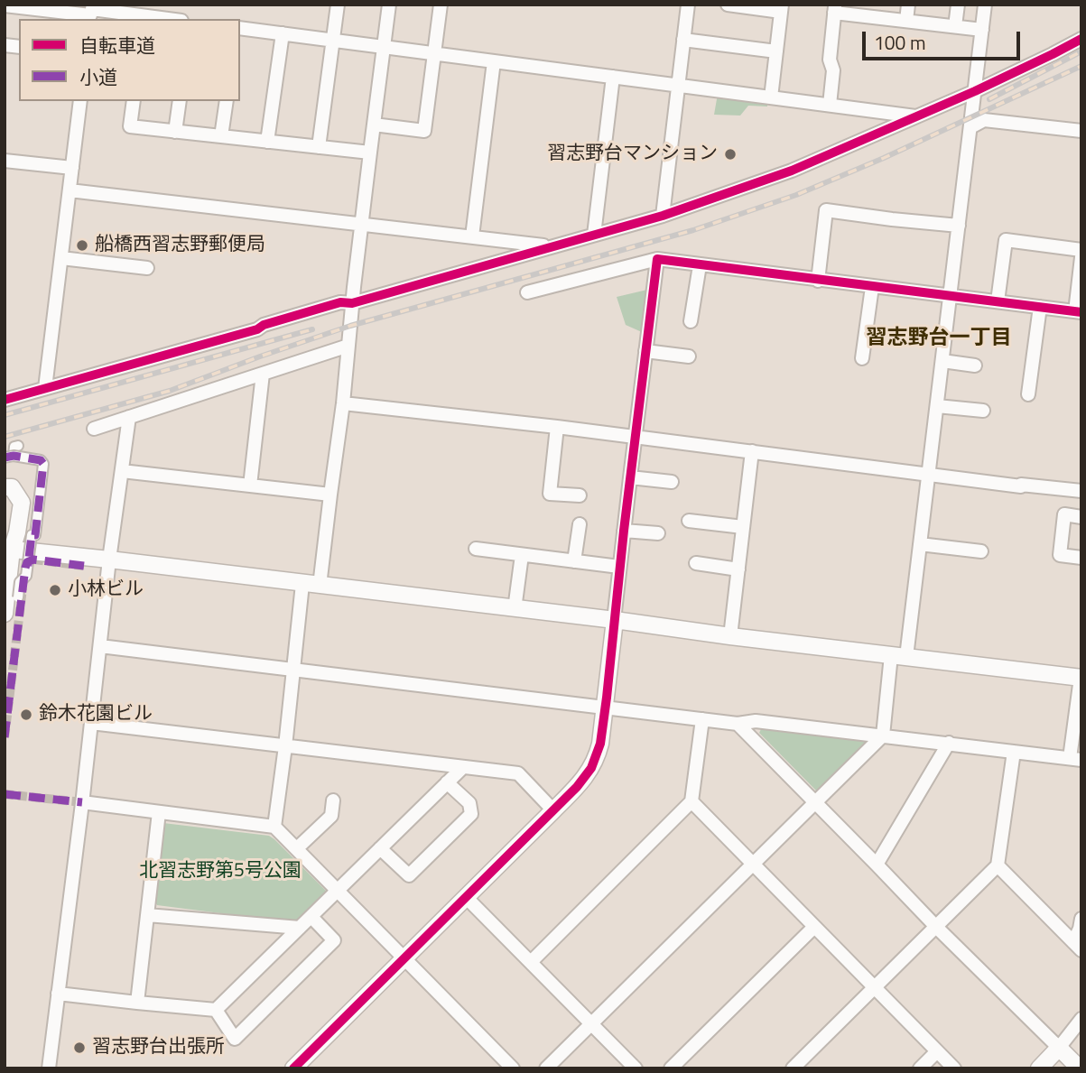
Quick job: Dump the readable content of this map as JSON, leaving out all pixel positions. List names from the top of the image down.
{
  "districts": ["習志野台一丁目"],
  "parks": ["北習志野第5号公園"],
  "places": [
    "習志野台マンション",
    "船橋西習志野郵便局",
    "小林ビル",
    "鈴木花園ビル",
    "習志野台出張所"
  ],
  "legend": ["自転車道", "小道"],
  "scale_bar": "100 m"
}
